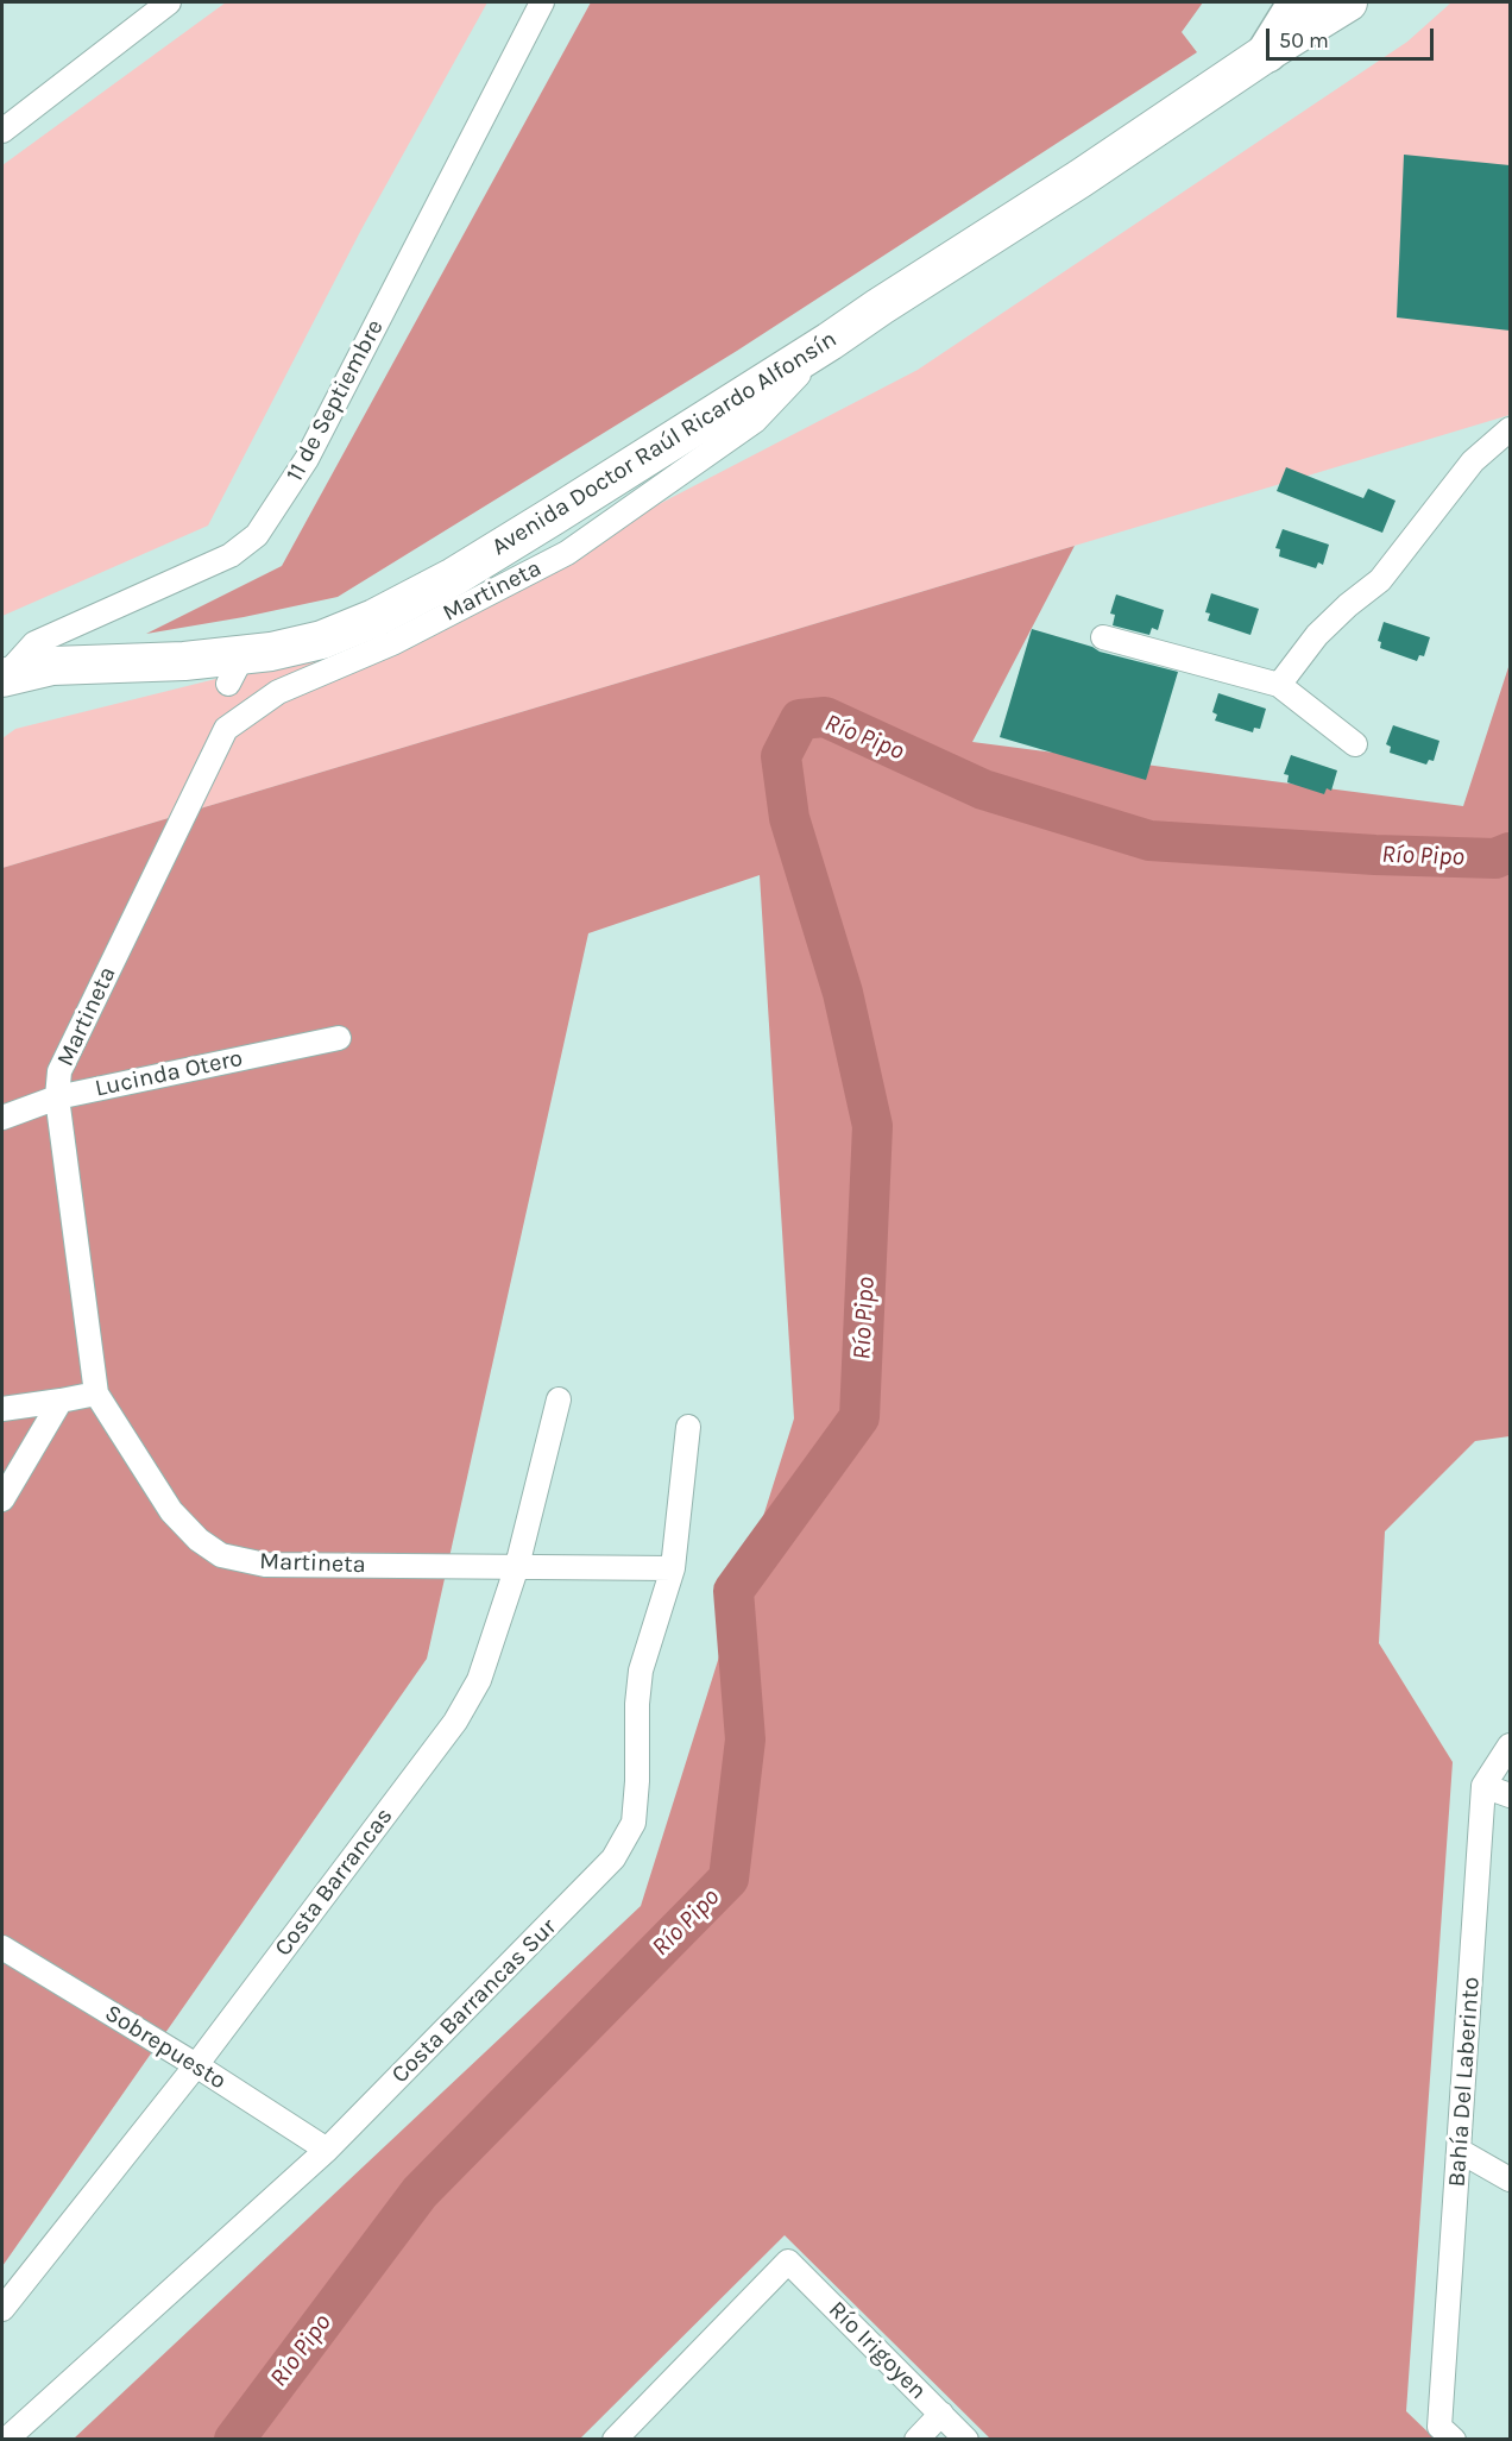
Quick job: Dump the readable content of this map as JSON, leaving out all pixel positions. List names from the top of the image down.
{
  "streets": {
    "main road": ["Avenida Doctor Raúl Ricardo Alfonsín"],
    "street": [
      "11 de Septiembre",
      "Martineta",
      "Lucinda Otero",
      "Costa Barrancas",
      "Costa Barrancas Sur",
      "Sobrepuesto",
      "Bahía Del Laberinto",
      "Río Irigoyen"
    ]
  },
  "crossings": [
    ["11 de Septiembre", "Avenida Doctor Raúl Ricardo Alfonsín"],
    ["Avenida Doctor Raúl Ricardo Alfonsín", "Martineta"],
    ["Martineta", "Lucinda Otero"],
    ["Martineta", "Costa Barrancas"],
    ["Martineta", "Costa Barrancas Sur"],
    ["Costa Barrancas", "Sobrepuesto"],
    ["Costa Barrancas Sur", "Sobrepuesto"]
  ],
  "water": ["Río Pipo"],
  "scale_bar": "50 m"
}
